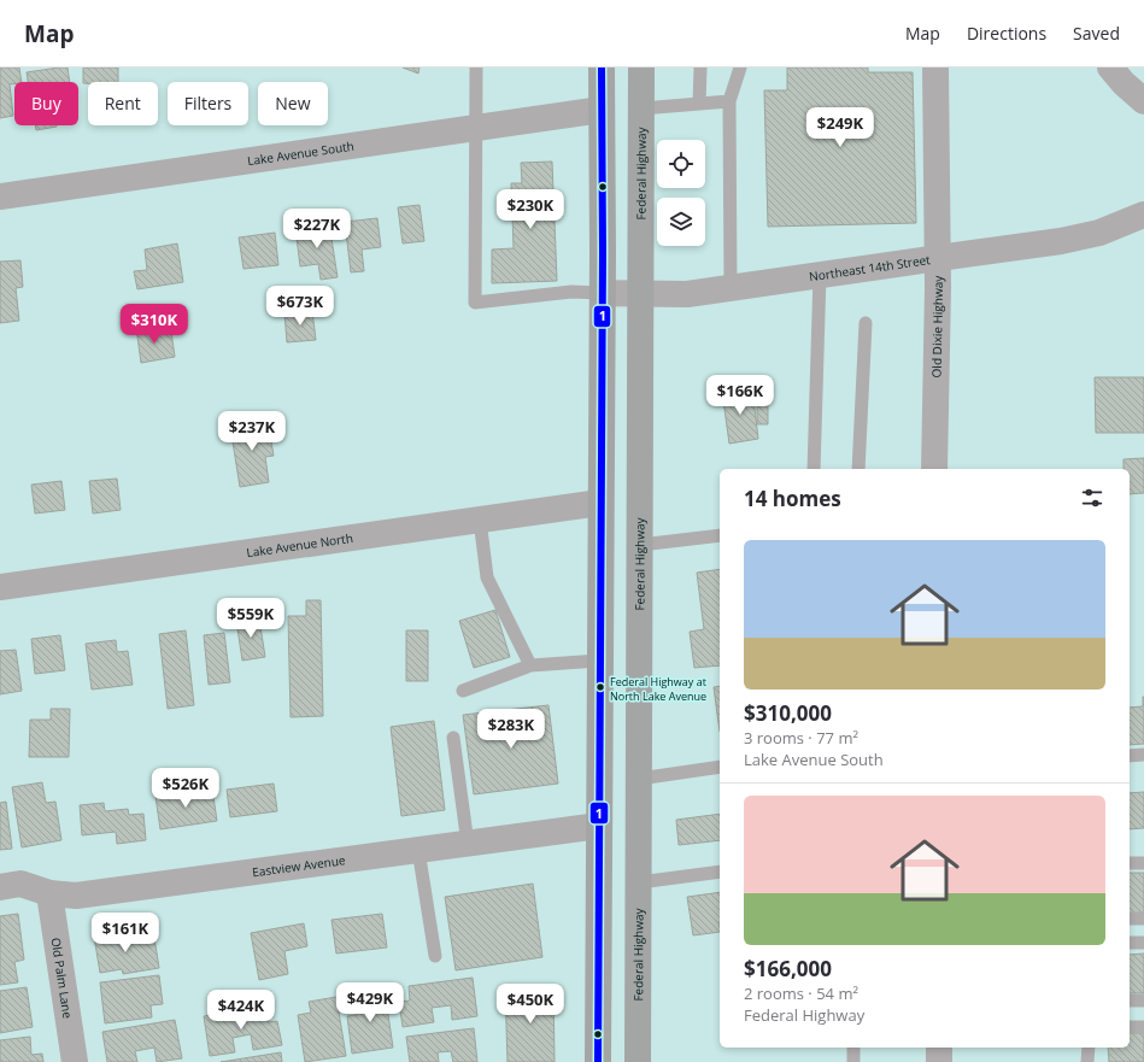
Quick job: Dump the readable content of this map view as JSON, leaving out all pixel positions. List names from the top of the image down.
{
  "streets": {
    "main road": ["Federal Highway"],
    "street": [
      "Lake Avenue South",
      "Northeast 14th Street",
      "Old Dixie Highway",
      "Lake Avenue North",
      "Eastview Avenue",
      "Old Palm Lane"
    ]
  },
  "crossings": [
    ["Federal Highway", "Northeast 14th Street"],
    ["Northeast 14th Street", "Old Dixie Highway"],
    ["Eastview Avenue", "Old Palm Lane"]
  ],
  "places": ["Federal Highway at North Lake Avenue"],
  "lines": ["transit line 1"],
  "page": {
    "header": "Map",
    "nav": ["Map", "Directions", "Saved"],
    "chip": [
      "Buy",
      "Rent",
      "Filters",
      "New"
    ],
    "price": [
      "$249K",
      "$230K",
      "$227K",
      "$673K",
      "$310K",
      "$166K",
      "$237K",
      "$559K",
      "$283K",
      "$526K",
      "$161K",
      "$429K",
      "$450K",
      "$424K"
    ],
    "heading": "14 homes",
    "list": [
      {
        "name": "$310,000",
        "note": "3 rooms · 77 m² · Lake Avenue South"
      },
      {
        "name": "$166,000",
        "note": "2 rooms · 54 m² · Federal Highway"
      }
    ]
  }
}
